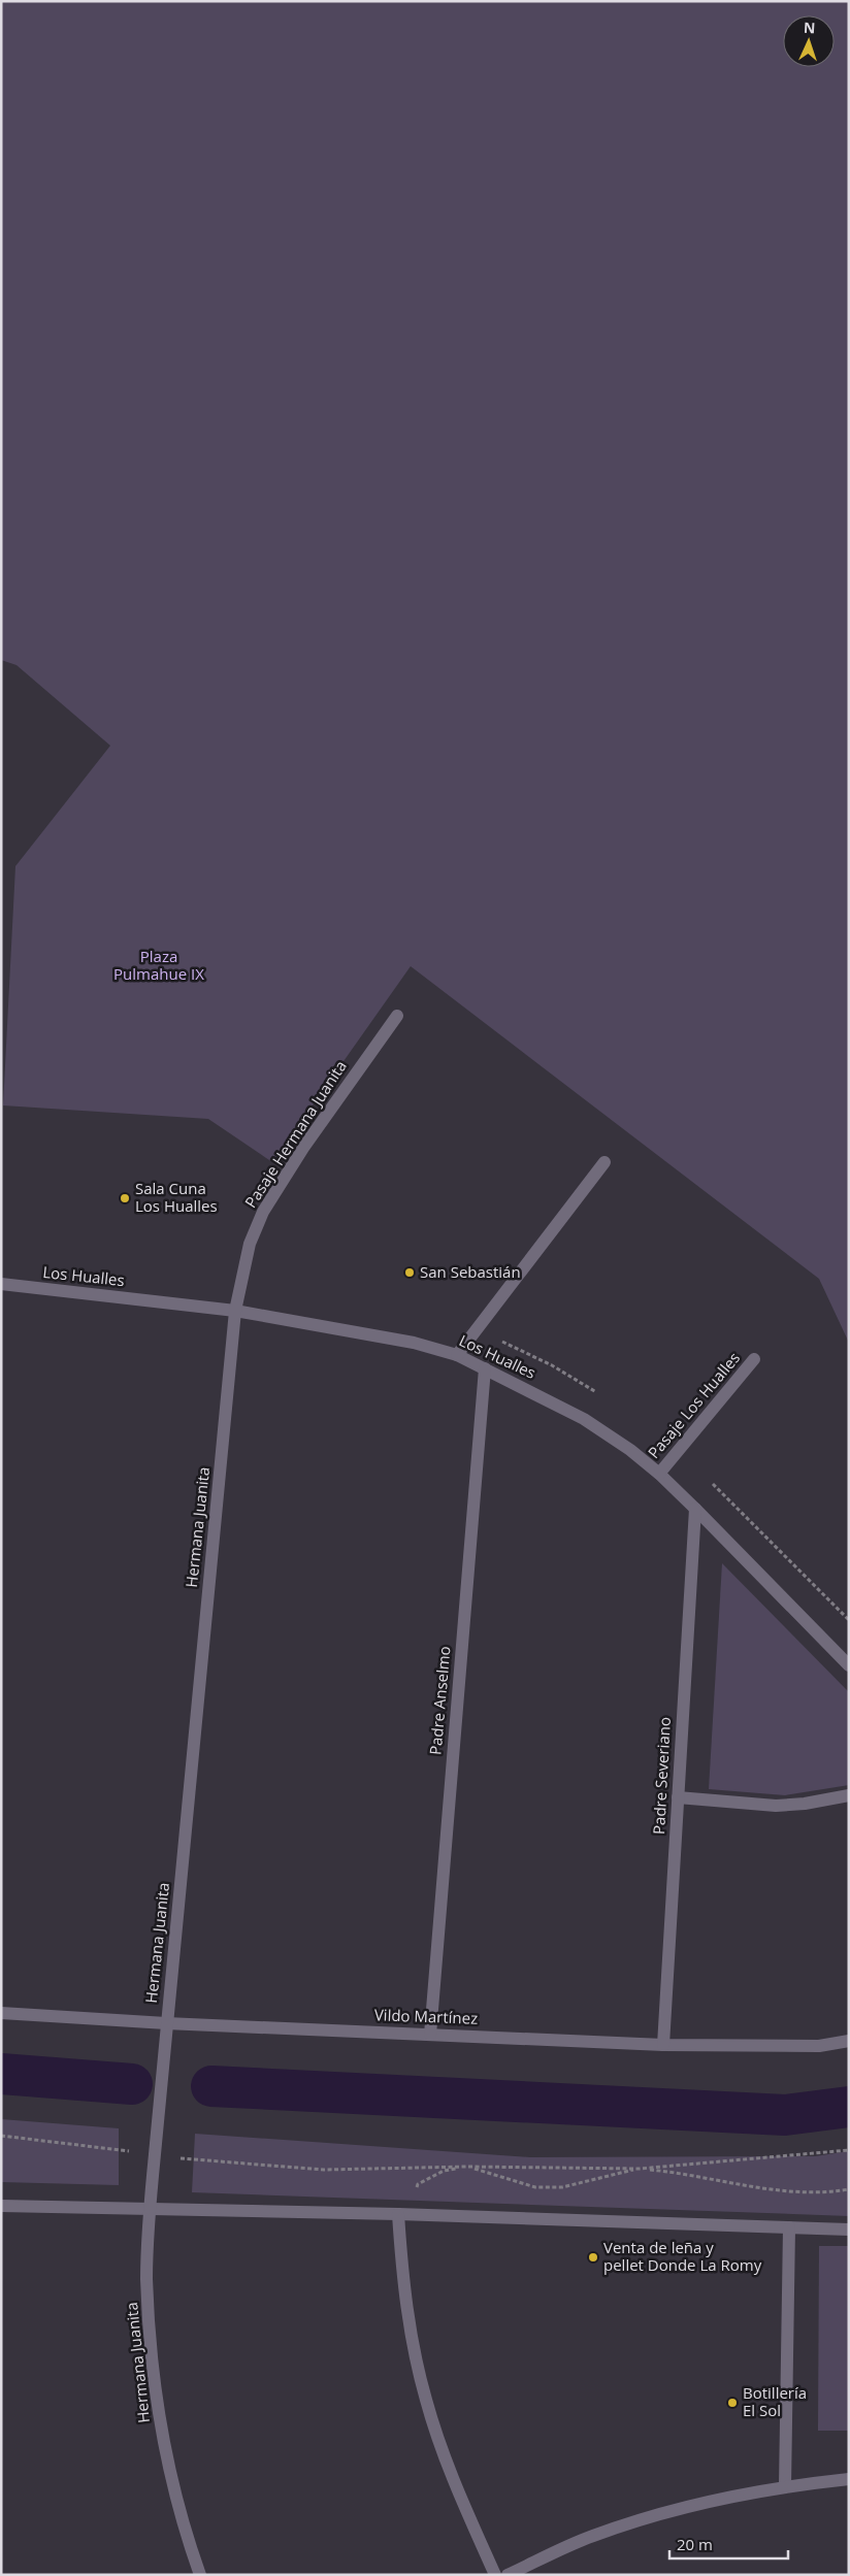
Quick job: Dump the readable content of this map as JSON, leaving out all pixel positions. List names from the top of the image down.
{
  "streets": {
    "street": [
      "Pasaje Hermana Juanita",
      "Los Hualles",
      "Pasaje Los Hualles",
      "Hermana Juanita",
      "Padre Anselmo",
      "Padre Severiano",
      "Vildo Martínez"
    ]
  },
  "crossings": [
    ["Pasaje Hermana Juanita", "Los Hualles"],
    ["Pasaje Hermana Juanita", "Hermana Juanita"],
    ["Los Hualles", "Pasaje Los Hualles"],
    ["Los Hualles", "Hermana Juanita"],
    ["Los Hualles", "Padre Anselmo"],
    ["Los Hualles", "Padre Severiano"],
    ["Hermana Juanita", "Vildo Martínez"],
    ["Padre Anselmo", "Vildo Martínez"],
    ["Padre Severiano", "Vildo Martínez"]
  ],
  "parks": ["Plaza Pulmahue IX"],
  "places": [
    "Sala Cuna Los Hualles",
    "San Sebastián",
    "Venta de leña y pellet Donde La Romy",
    "Botillería El Sol"
  ],
  "scale_bar": "20 m",
  "north": "top"
}
